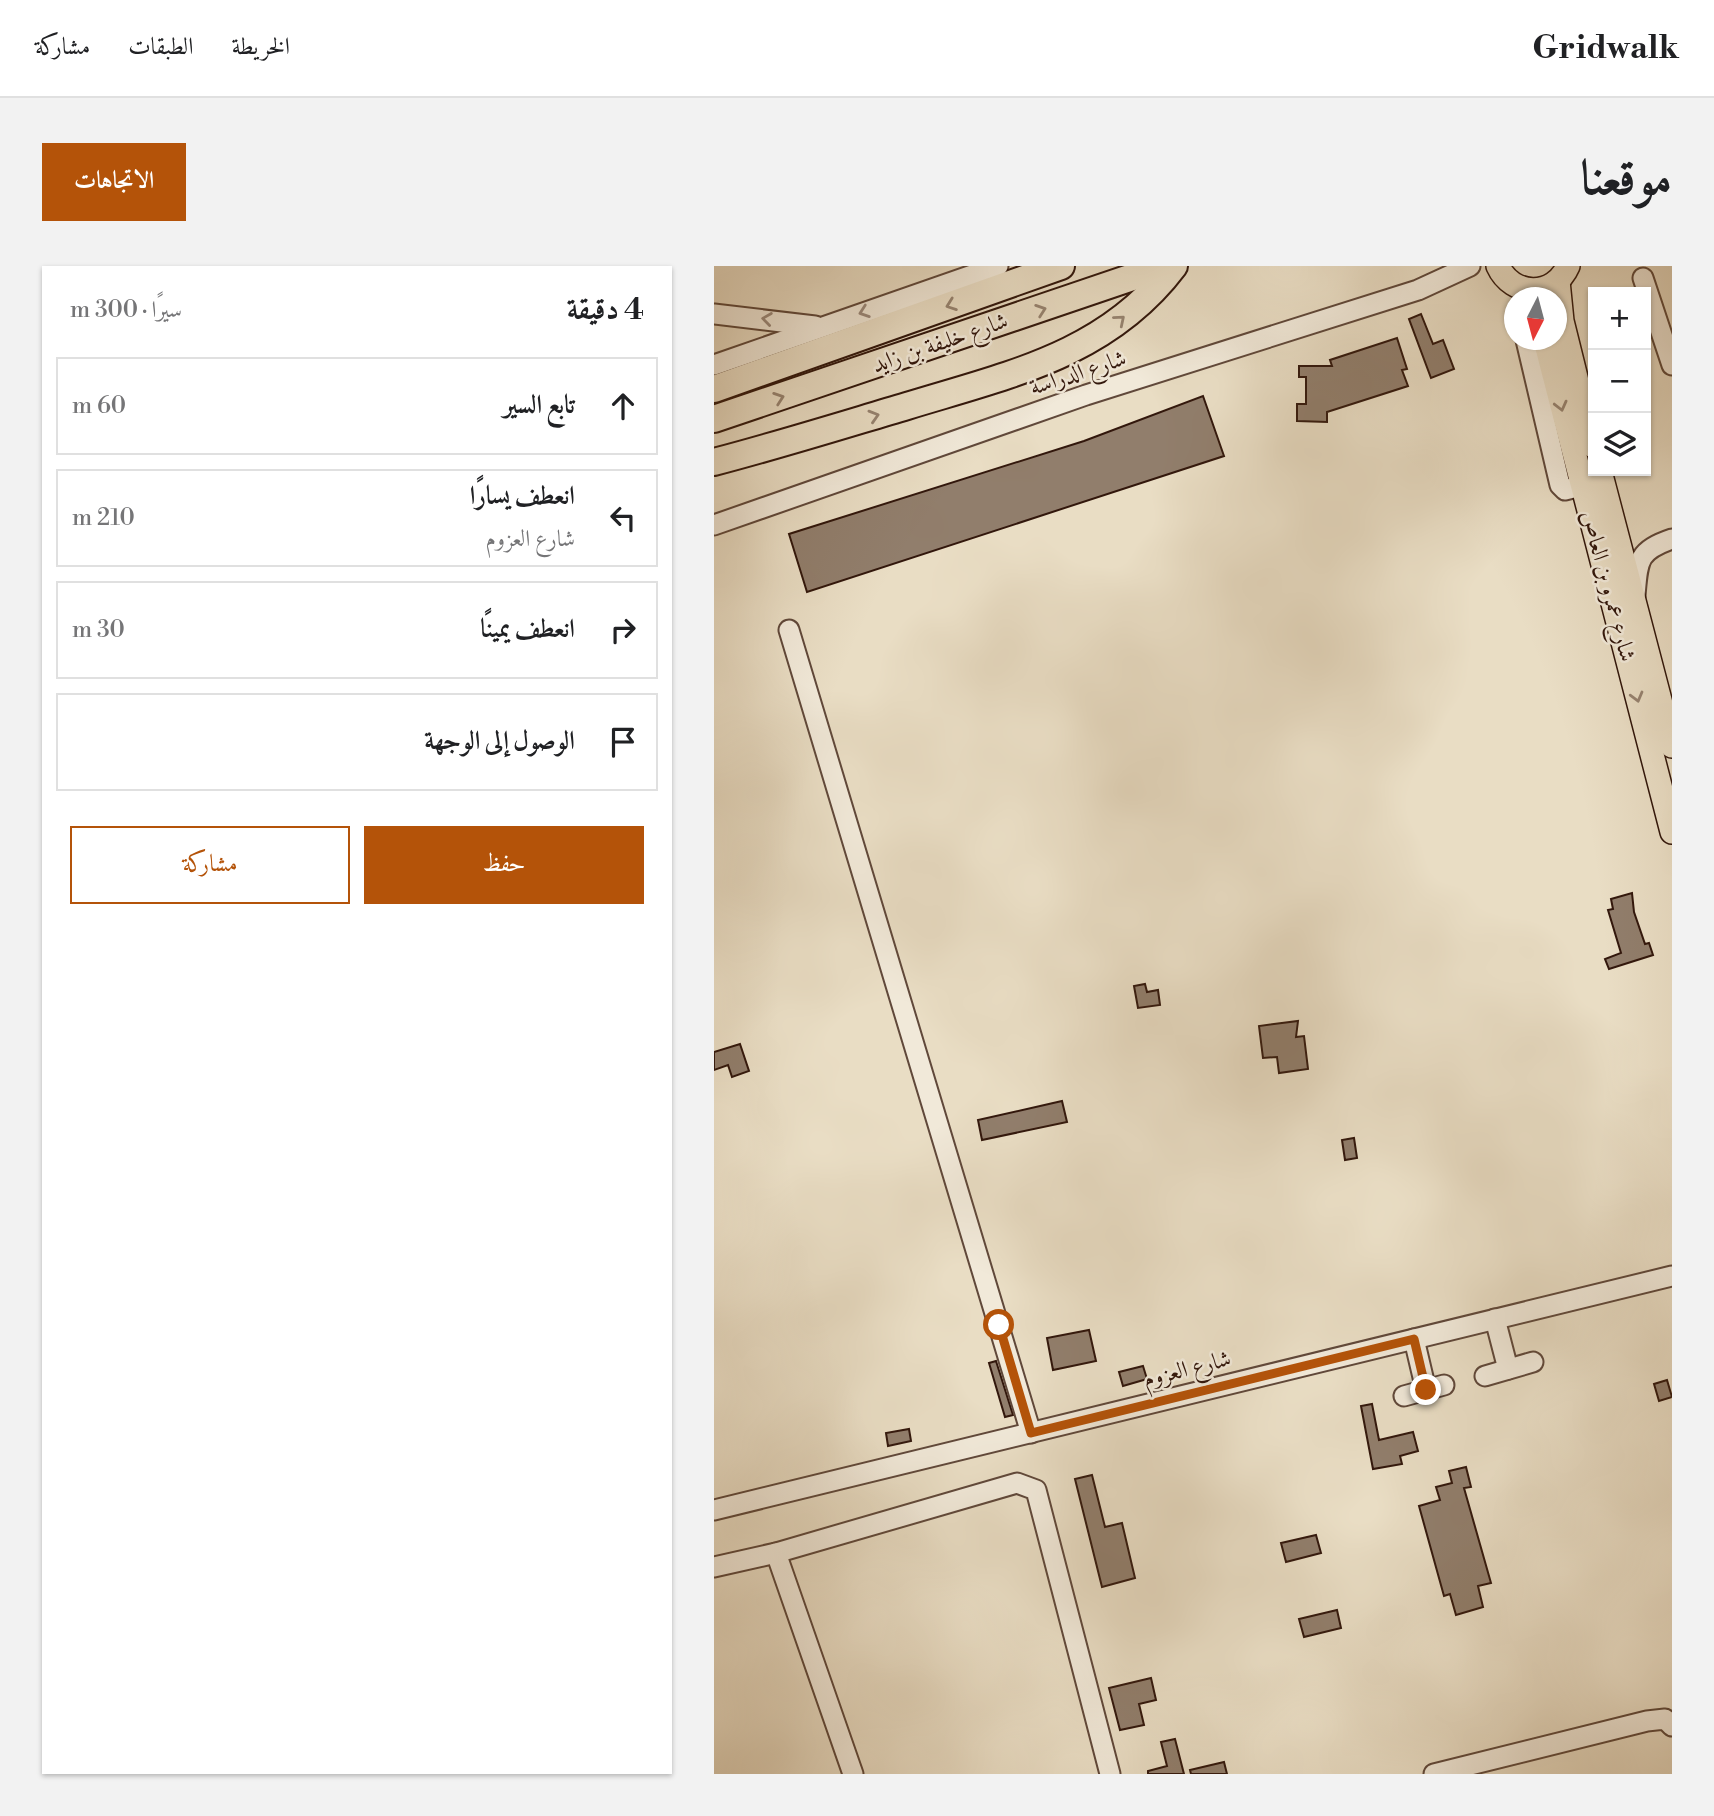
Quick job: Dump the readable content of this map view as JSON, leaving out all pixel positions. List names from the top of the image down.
{
  "streets": {
    "highway": ["شارع خليفة بن زايد"],
    "main road": ["شارع عمرو بن العاص"],
    "street": ["شارع الدراسة", "شارع العزوم"]
  },
  "north": "bottom",
  "page": {
    "header": "Gridwalk",
    "nav": ["الخريطة", "الطبقات", "مشاركة"],
    "title": "موقعنا",
    "buttons": [
      "الاتجاهات",
      ["حفظ", "مشاركة"]
    ],
    "heading": ["4 دقيقة", "سيرًا · 300 m"],
    "map_buttons": ["+", "−"],
    "list": [
      ["تابع السير", "60 m"],
      ["انعطف يسارًا", "شارع العزوم", "210 m"],
      ["انعطف يمينًا", "30 m"],
      "الوصول إلى الوجهة"
    ]
  }
}
